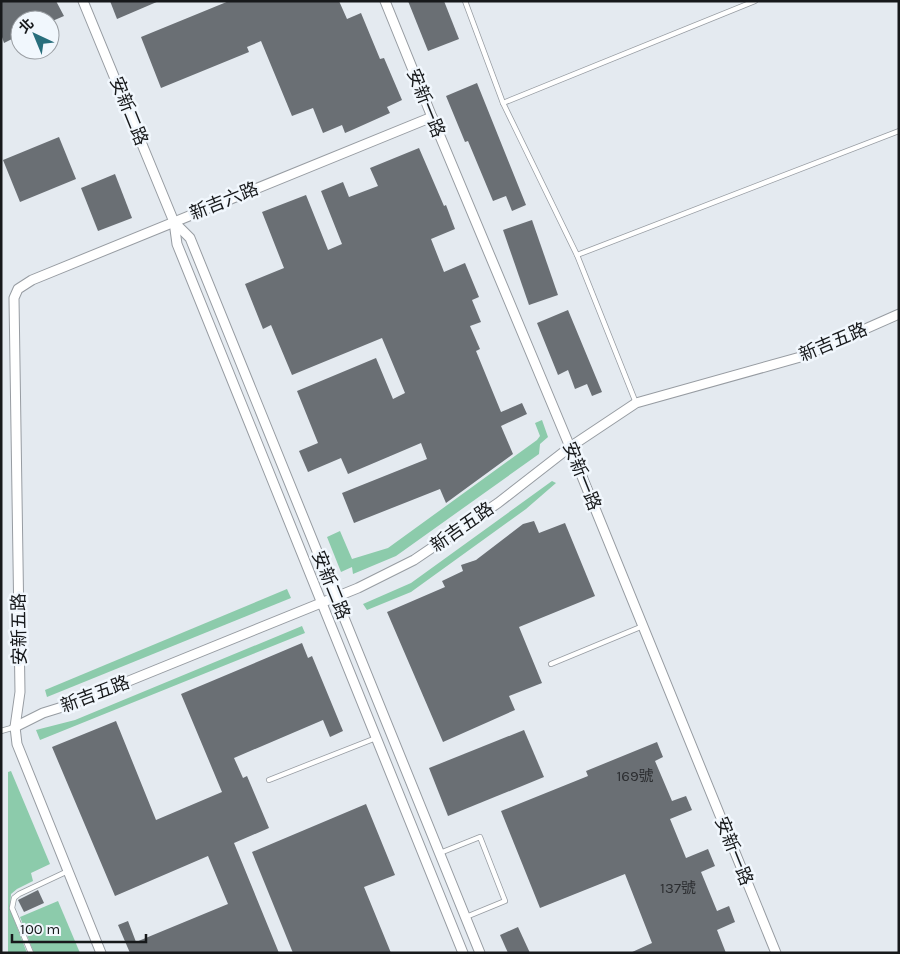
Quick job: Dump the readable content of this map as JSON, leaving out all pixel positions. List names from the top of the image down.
{
  "streets": {
    "street": [
      "安新一路",
      "安新二路",
      "新吉六路",
      "新吉五路",
      "安新五路"
    ]
  },
  "crossings": [
    ["安新一路", "新吉六路"],
    ["安新一路", "新吉五路"],
    ["安新二路", "新吉六路"],
    ["安新二路", "新吉五路"],
    ["新吉六路", "安新五路"],
    ["新吉五路", "安新五路"]
  ],
  "house_numbers": ["169號", "137號"],
  "scale_bar": "100 m",
  "north": "top left"
}
